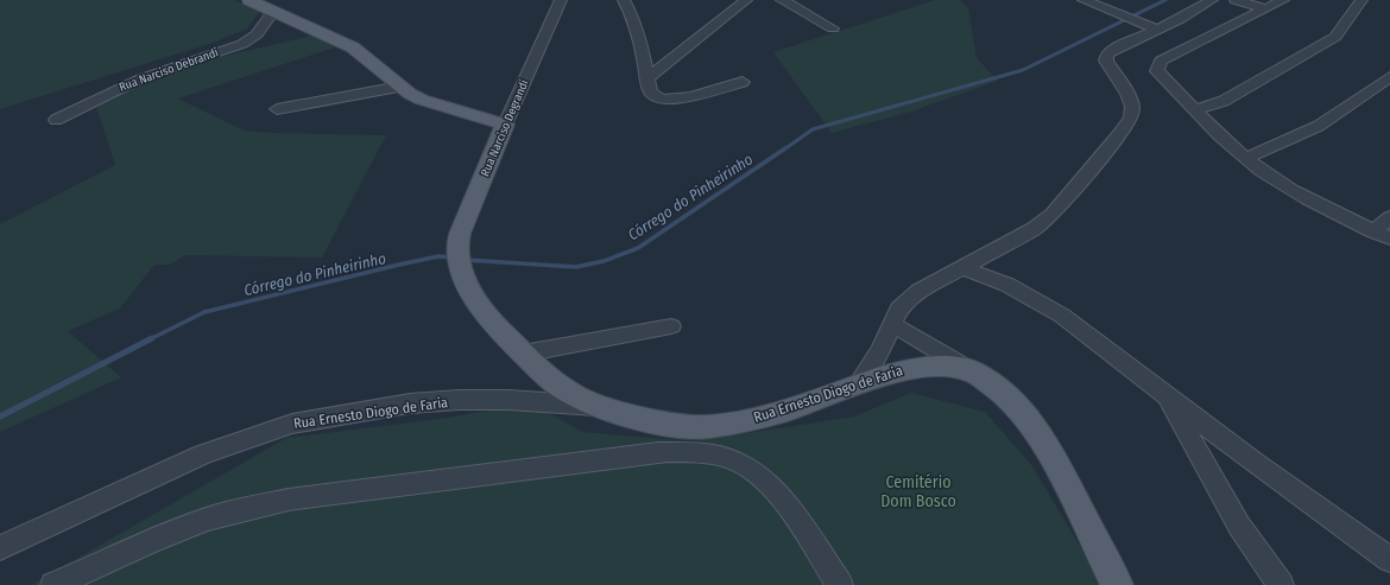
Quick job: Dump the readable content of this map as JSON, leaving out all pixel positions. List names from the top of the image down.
{
  "streets": {
    "main road": ["Rua Narciso Degrandi", "Rua Ernesto Diogo de Faria"],
    "street": ["Rua Narciso Debrandi"]
  },
  "crossings": [
    ["Rua Narciso Degrandi", "Rua Ernesto Diogo de Faria"]
  ],
  "water": ["Córrego do Pinheirinho"],
  "parks": ["Cemitério Dom Bosco"]
}
